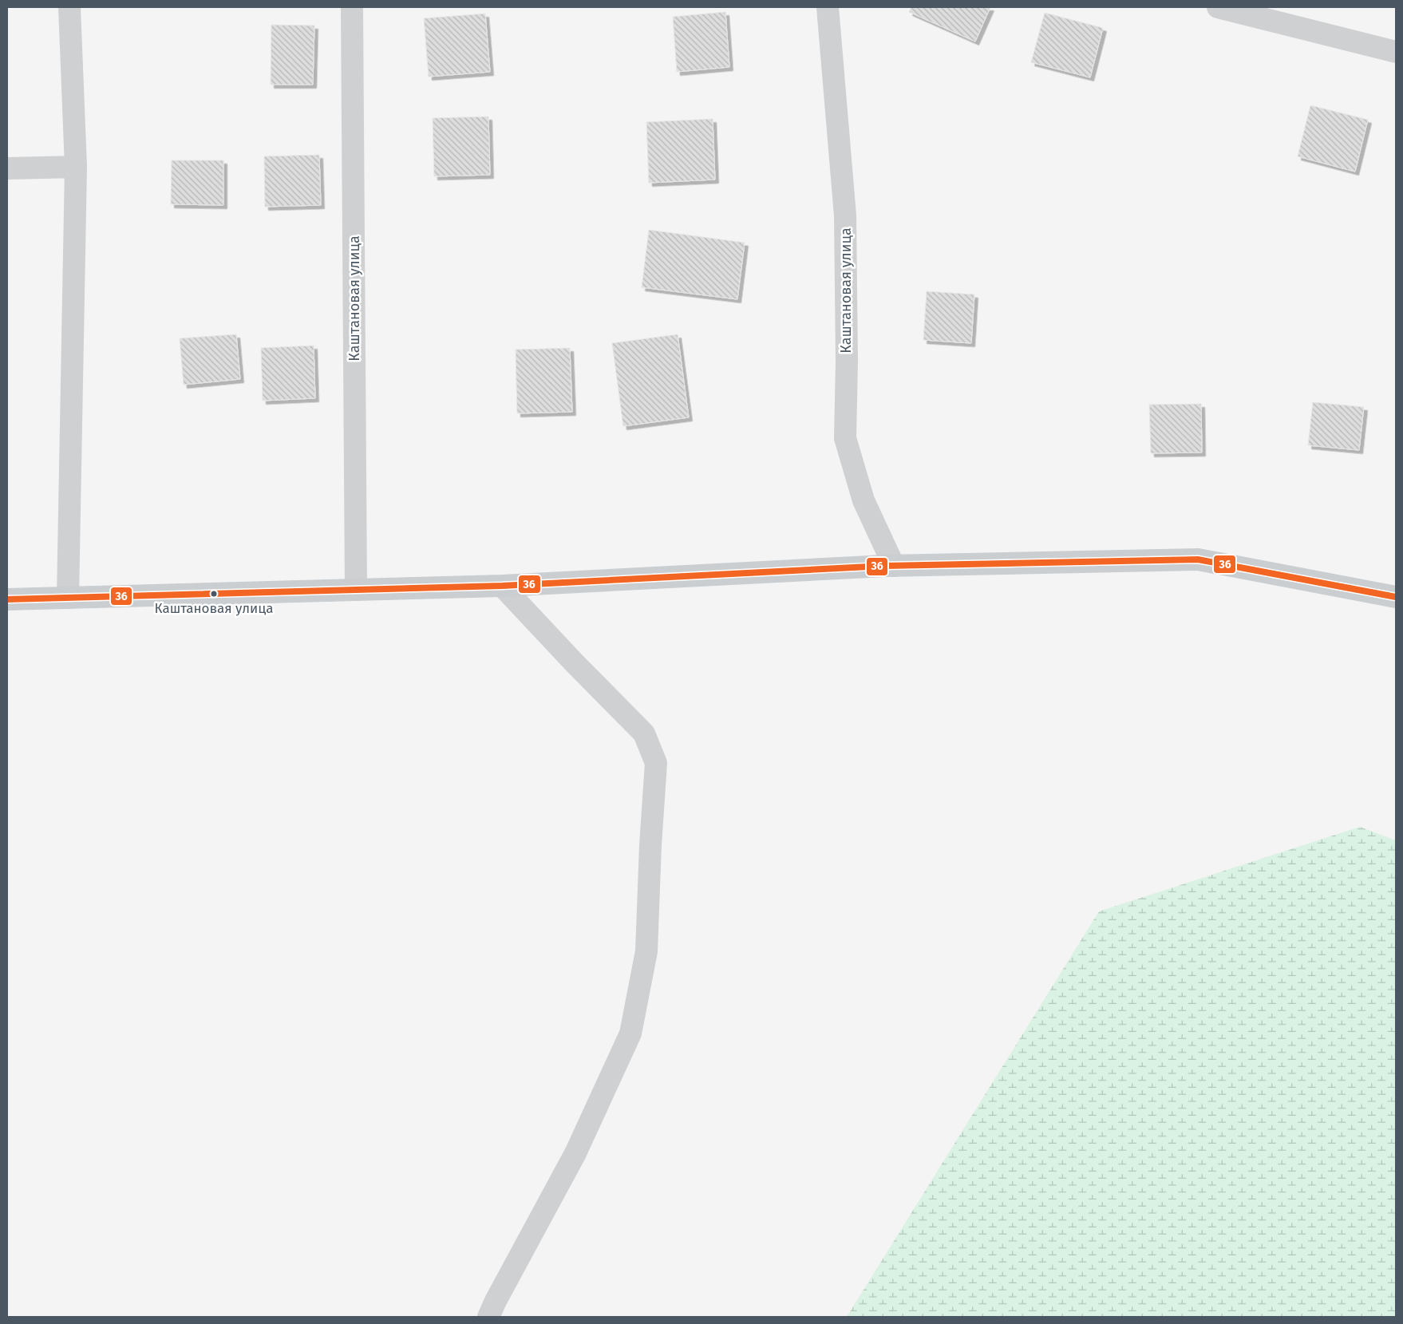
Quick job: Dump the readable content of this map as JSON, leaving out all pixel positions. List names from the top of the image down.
{
  "streets": {
    "street": ["Каштановая улица"]
  },
  "places": ["Каштановая улица"],
  "lines": ["transit line 36"]
}
